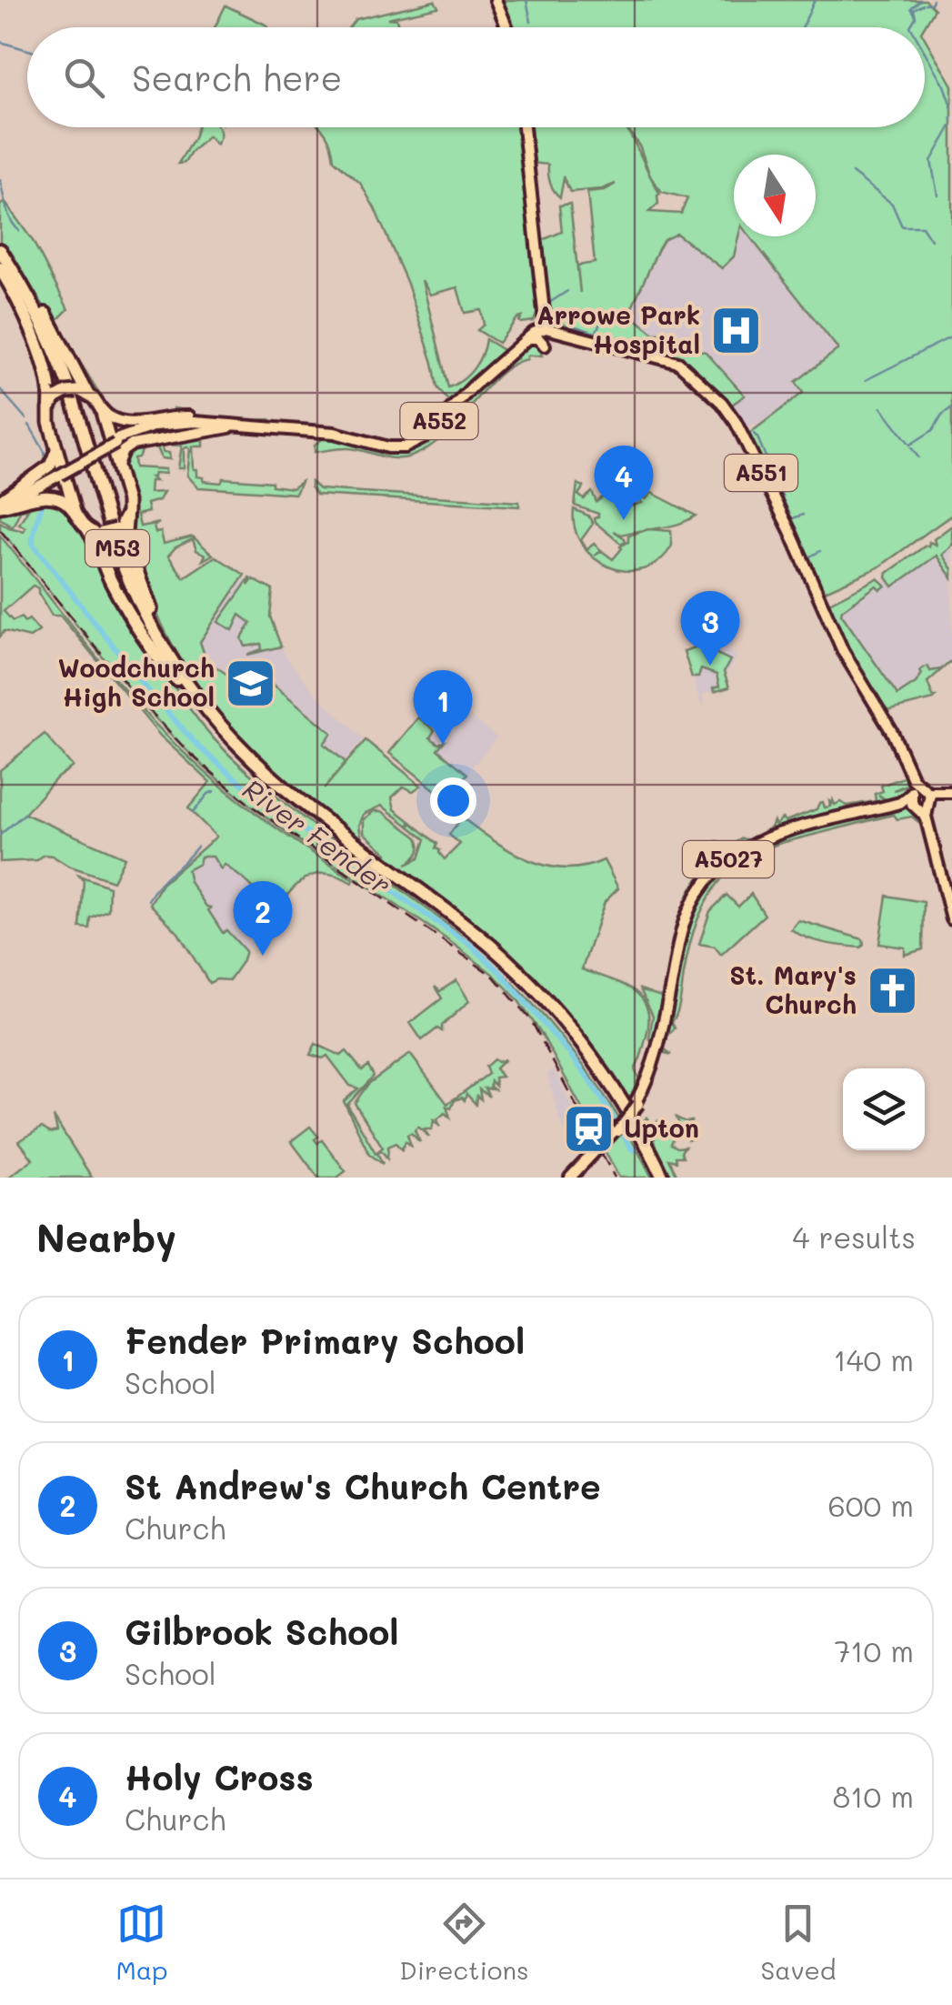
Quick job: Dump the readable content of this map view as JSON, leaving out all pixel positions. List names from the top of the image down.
{
  "streets": {
    "highway": ["M53"],
    "main road": ["A552", "A551", "A5027"]
  },
  "crossings": [
    ["A552", "A551"],
    ["A551", "A5027"]
  ],
  "water": ["River Fender"],
  "places": {
    "hospital": ["Arrowe Park Hospital"],
    "school or university": ["Woodchurch High School"],
    "church": ["St. Mary's Church"],
    "station": ["Upton"]
  },
  "north": "bottom",
  "page": {
    "search": "Search here",
    "pins": [
      "4",
      "3",
      "1",
      "2"
    ],
    "heading": ["Nearby", "4 results"],
    "list": [
      {
        "mark": "1",
        "name": "Fender Primary School",
        "note": "School",
        "value": "140 m"
      },
      {
        "mark": "2",
        "name": "St Andrew's Church Centre",
        "note": "Church",
        "value": "600 m"
      },
      {
        "mark": "3",
        "name": "Gilbrook School",
        "note": "School",
        "value": "710 m"
      },
      {
        "mark": "4",
        "name": "Holy Cross",
        "note": "Church",
        "value": "810 m"
      }
    ],
    "nav": ["Map", "Directions", "Saved"]
  }
}
